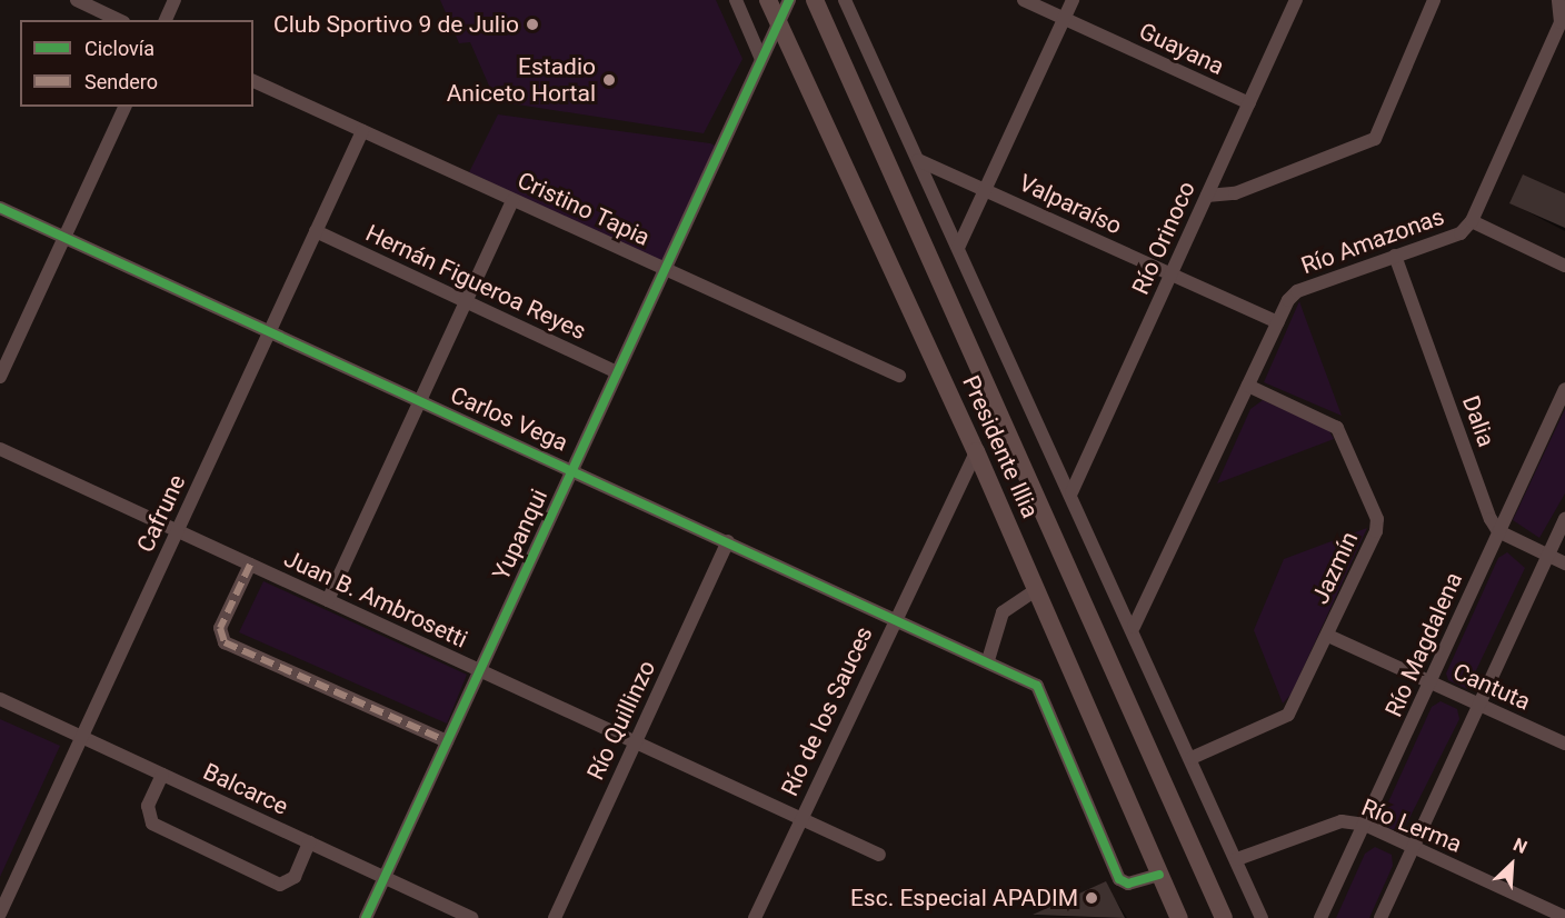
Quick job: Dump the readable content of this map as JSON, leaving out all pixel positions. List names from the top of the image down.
{
  "streets": {
    "main road": ["Presidente Illia"],
    "street": [
      "Guayana",
      "Valparaíso",
      "Cristino Tapia",
      "Río Orinoco",
      "Río Amazonas",
      "Hernán Figueroa Reyes",
      "Carlos Vega",
      "Dalia",
      "Cafrune",
      "Yupanqui",
      "Jazmín",
      "Juan B. Ambrosetti",
      "Río Magdalena",
      "Cantuta",
      "Río de los Sauces",
      "Río Quillinzo",
      "Balcarce",
      "Río Lerma"
    ]
  },
  "crossings": [
    ["Guayana", "Río Orinoco"],
    ["Valparaíso", "Río Orinoco"],
    ["Valparaíso", "Río Amazonas"],
    ["Cristino Tapia", "Cafrune"],
    ["Cristino Tapia", "Yupanqui"],
    ["Río Amazonas", "Dalia"],
    ["Río Amazonas", "Jazmín"],
    ["Hernán Figueroa Reyes", "Cafrune"],
    ["Hernán Figueroa Reyes", "Yupanqui"],
    ["Carlos Vega", "Presidente Illia"],
    ["Carlos Vega", "Cafrune"],
    ["Carlos Vega", "Yupanqui"],
    ["Carlos Vega", "Río de los Sauces"],
    ["Carlos Vega", "Río Quillinzo"],
    ["Dalia", "Río Magdalena"],
    ["Presidente Illia", "Yupanqui"],
    ["Presidente Illia", "Río de los Sauces"],
    ["Cafrune", "Juan B. Ambrosetti"],
    ["Cafrune", "Balcarce"],
    ["Yupanqui", "Juan B. Ambrosetti"],
    ["Yupanqui", "Balcarce"],
    ["Jazmín", "Cantuta"],
    ["Juan B. Ambrosetti", "Río de los Sauces"],
    ["Juan B. Ambrosetti", "Río Quillinzo"],
    ["Río Magdalena", "Cantuta"],
    ["Río Magdalena", "Río Lerma"]
  ],
  "places": ["Club Sportivo 9 de Julio", "Estadio Aniceto Hortal", "Esc. Especial APADIM"],
  "legend": ["Ciclovía", "Sendero"],
  "north": "top right"
}
